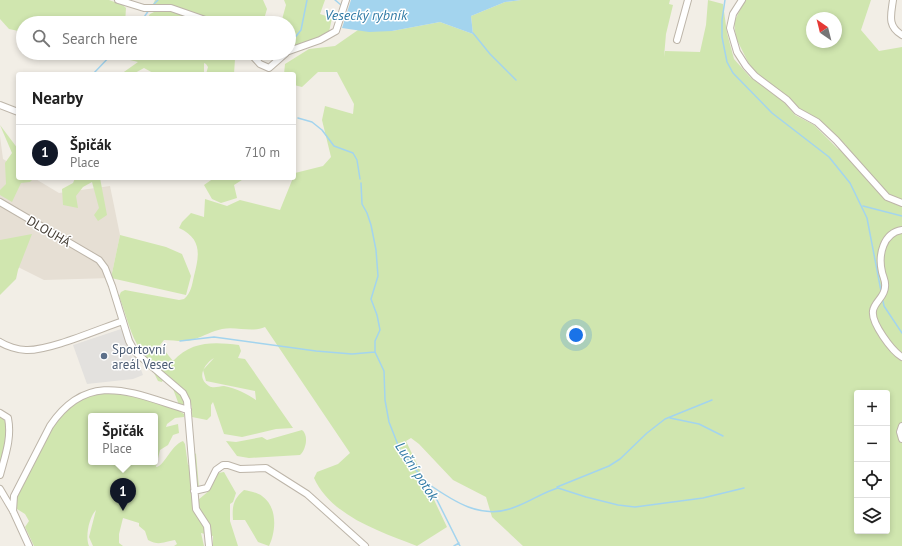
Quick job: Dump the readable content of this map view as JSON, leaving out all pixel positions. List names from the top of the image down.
{
  "streets": {
    "street": ["DLOUHÁ"]
  },
  "water": ["Vesecký rybník", "Luční potok"],
  "places": ["Sportovní areál Vesec"],
  "north": "top left",
  "page": {
    "search": "Search here",
    "heading": "Nearby",
    "list": [
      {
        "mark": "1",
        "name": "Špičák",
        "note": "Place",
        "value": "710 m"
      }
    ],
    "map_buttons": ["+", "−"],
    "popup": ["Špičák", "Place"],
    "pins": "1"
  }
}
